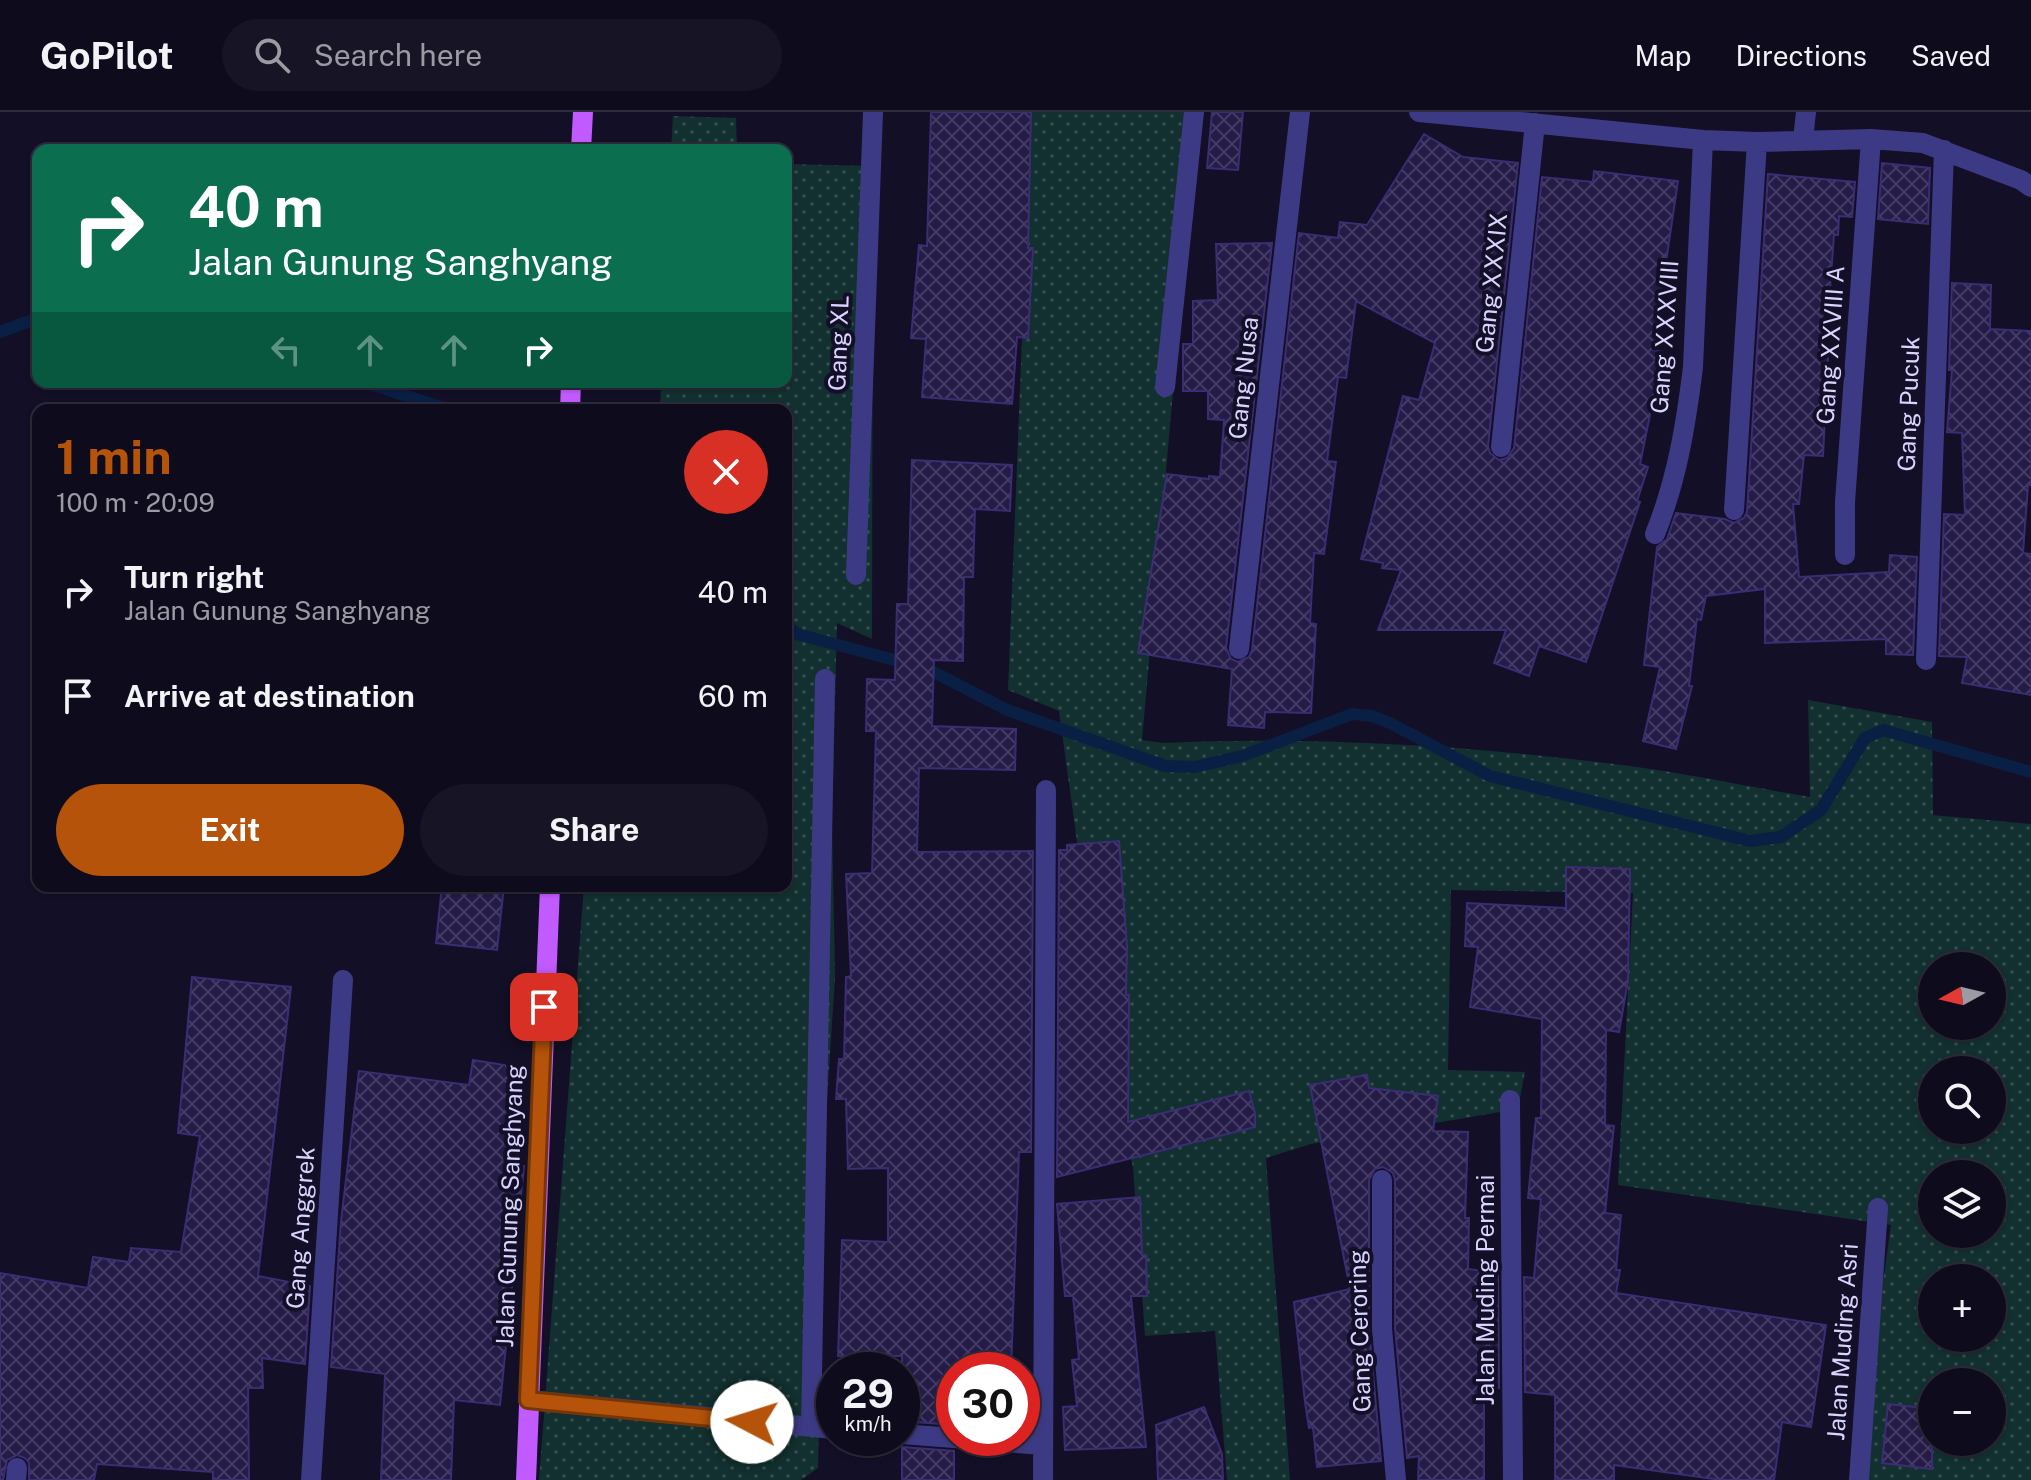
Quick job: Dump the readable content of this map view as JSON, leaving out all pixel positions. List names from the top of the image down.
{
  "streets": {
    "main road": ["Jalan Gunung Sanghyang"],
    "street": [
      "Gang XXXIX",
      "Gang XXXVIII",
      "Gang XL",
      "Gang XXVIII A",
      "Gang Nusa",
      "Gang Pucuk",
      "Gang Anggrek",
      "Jalan Muding Permai",
      "Gang Ceroring",
      "Jalan Muding Asri"
    ]
  },
  "north": "left",
  "page": {
    "header": "GoPilot",
    "search": "Search here",
    "nav": ["Map", "Directions", "Saved"],
    "turn": ["40 m", "Jalan Gunung Sanghyang"],
    "heading": ["1 min", "100 m · 20:09"],
    "list": [
      {
        "name": "Turn right",
        "note": "Jalan Gunung Sanghyang",
        "value": "40 m"
      },
      {
        "name": "Arrive at destination",
        "value": "60 m"
      }
    ],
    "buttons": ["Exit", "Share"],
    "map_buttons": ["+", "−"],
    "speed": "29 km/h",
    "limit": "30"
  }
}
